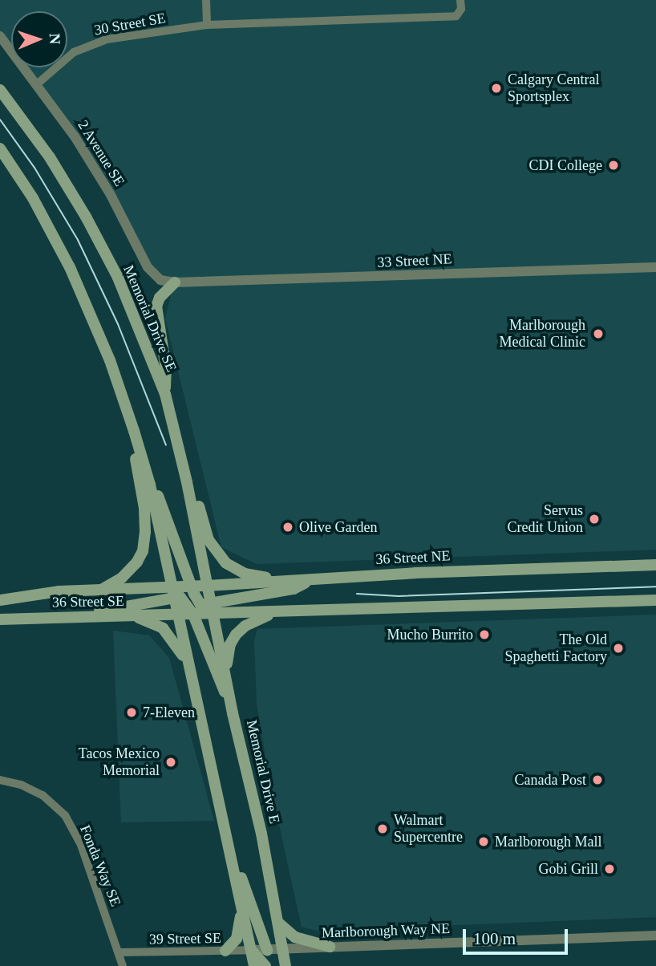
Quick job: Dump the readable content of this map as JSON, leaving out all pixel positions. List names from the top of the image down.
{
  "streets": {
    "main road": [
      "Memorial Drive SE",
      "36 Street NE",
      "36 Street SE",
      "Memorial Drive E"
    ],
    "street": [
      "30 Street SE",
      "2 Avenue SE",
      "33 Street NE",
      "Fonda Way SE",
      "Marlborough Way NE",
      "39 Street SE"
    ]
  },
  "crossings": [
    ["30 Street SE", "2 Avenue SE"],
    ["2 Avenue SE", "33 Street NE"],
    ["Memorial Drive SE", "36 Street NE"],
    ["Memorial Drive SE", "Memorial Drive E"],
    ["36 Street NE", "Memorial Drive E"],
    ["Memorial Drive E", "Marlborough Way NE"],
    ["Fonda Way SE", "39 Street SE"],
    ["Marlborough Way NE", "39 Street SE"]
  ],
  "places": [
    "Calgary Central Sportsplex",
    "CDI College",
    "Marlborough Medical Clinic",
    "Servus Credit Union",
    "Olive Garden",
    "Mucho Burrito",
    "The Old Spaghetti Factory",
    "7-Eleven",
    "Tacos Mexico Memorial",
    "Canada Post",
    "Walmart Supercentre",
    "Marlborough Mall",
    "Gobi Grill"
  ],
  "scale_bar": "100 m",
  "north": "right"
}
